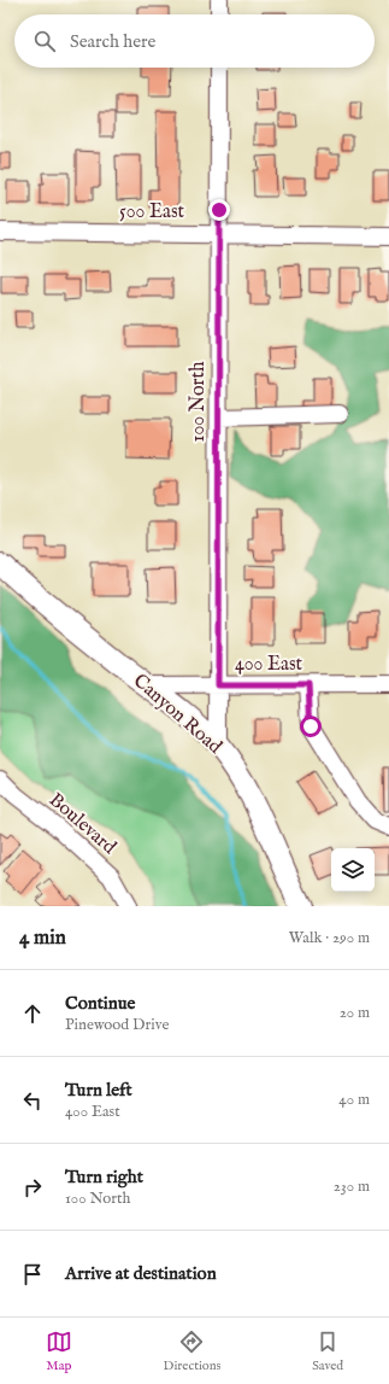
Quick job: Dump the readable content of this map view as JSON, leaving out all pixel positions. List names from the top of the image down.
{
  "streets": {
    "main road": ["Canyon Road"],
    "street": [
      "500 East",
      "100 North",
      "400 East",
      "Boulevard"
    ]
  },
  "crossings": [
    ["500 East", "100 North"],
    ["100 North", "400 East"],
    ["100 North", "Canyon Road"],
    ["400 East", "Canyon Road"]
  ],
  "page": {
    "search": "Search here",
    "heading": ["4 min", "Walk · 290 m"],
    "list": [
      ["Continue", "Pinewood Drive", "20 m"],
      ["Turn left", "400 East", "40 m"],
      ["Turn right", "100 North", "230 m"],
      "Arrive at destination"
    ],
    "nav": ["Map", "Directions", "Saved"]
  }
}
